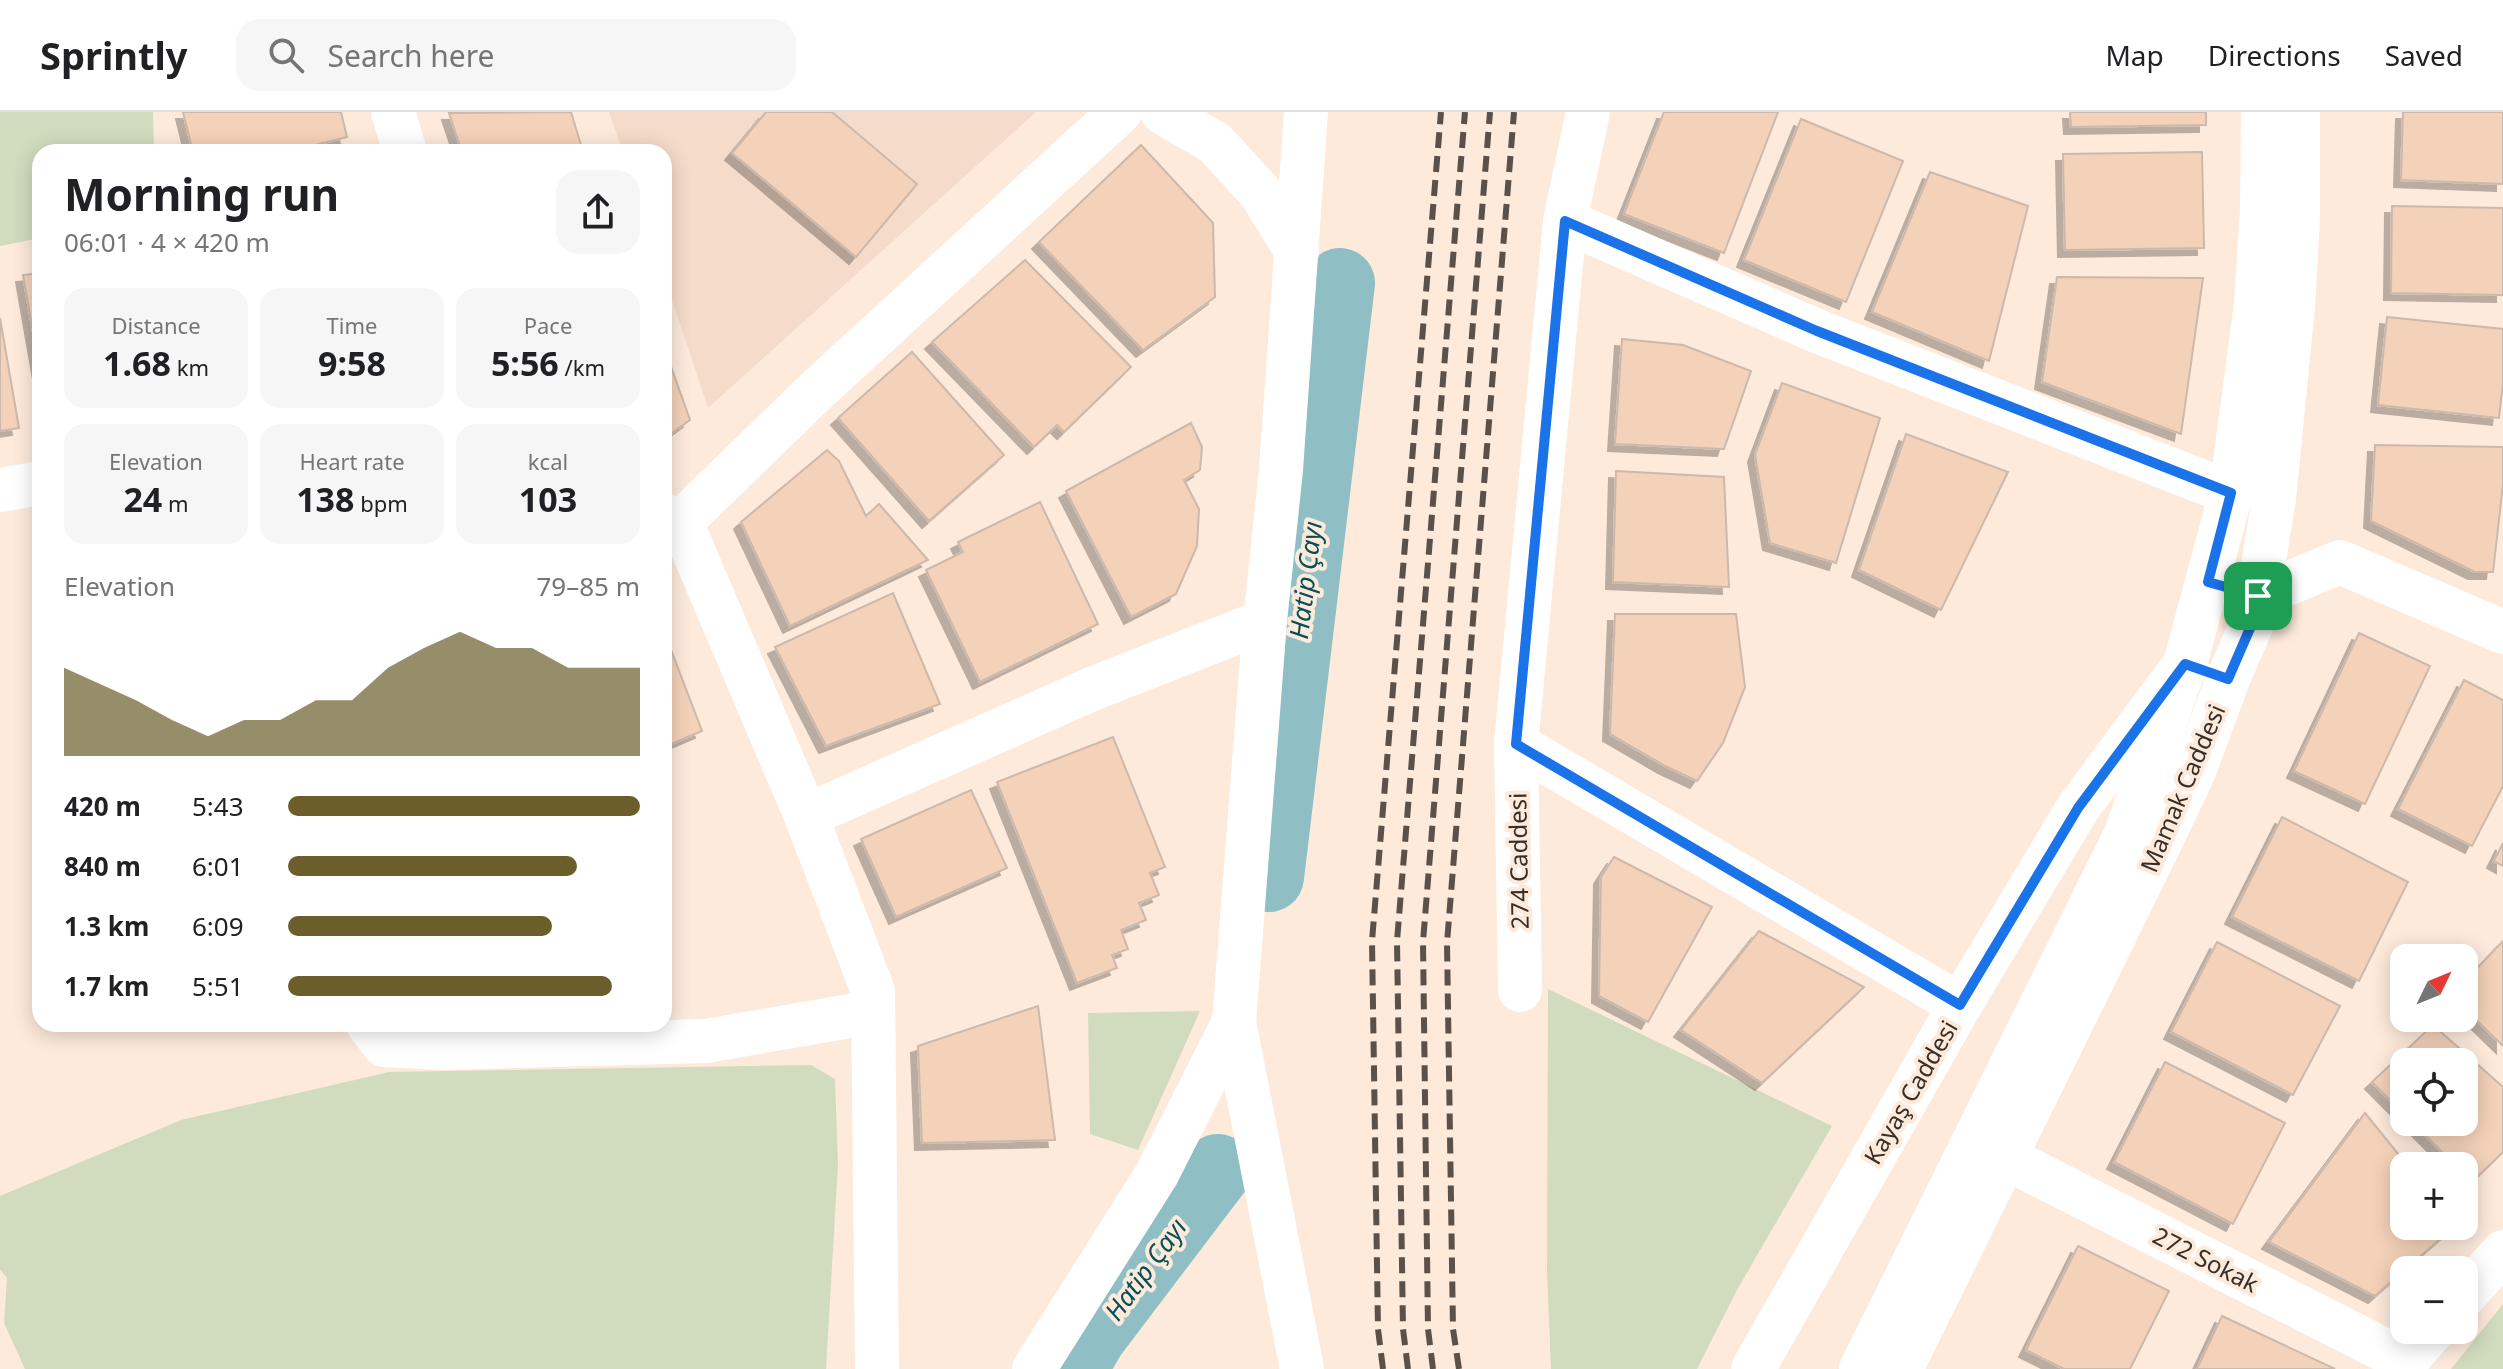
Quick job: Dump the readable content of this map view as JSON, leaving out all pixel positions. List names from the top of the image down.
{
  "streets": {
    "street": [
      "Mamak Caddesi",
      "274 Caddesi",
      "Kayaş Caddesi",
      "272 Sokak"
    ]
  },
  "crossings": [
    ["Mamak Caddesi", "Kayaş Caddesi"],
    ["Mamak Caddesi", "272 Sokak"]
  ],
  "water": ["Hatip Çayı"],
  "north": "top right",
  "page": {
    "header": "Sprintly",
    "search": "Search here",
    "nav": ["Map", "Directions", "Saved"],
    "heading": ["Morning run", "06:01 · 4 × 420 m"],
    "stats": [
      ["Distance", "1.68 km"],
      ["Time", "9:58"],
      ["Pace", "5:56 /km"],
      ["Elevation", "24 m"],
      ["Heart rate", "138 bpm"],
      ["kcal", "103"]
    ],
    "chart": ["Elevation", "79–85 m"],
    "list": [
      {
        "name": "420 m",
        "note": "5:43"
      },
      {
        "name": "840 m",
        "note": "6:01"
      },
      {
        "name": "1.3 km",
        "note": "6:09"
      },
      {
        "name": "1.7 km",
        "note": "5:51"
      }
    ],
    "map_buttons": ["+", "−"]
  }
}
